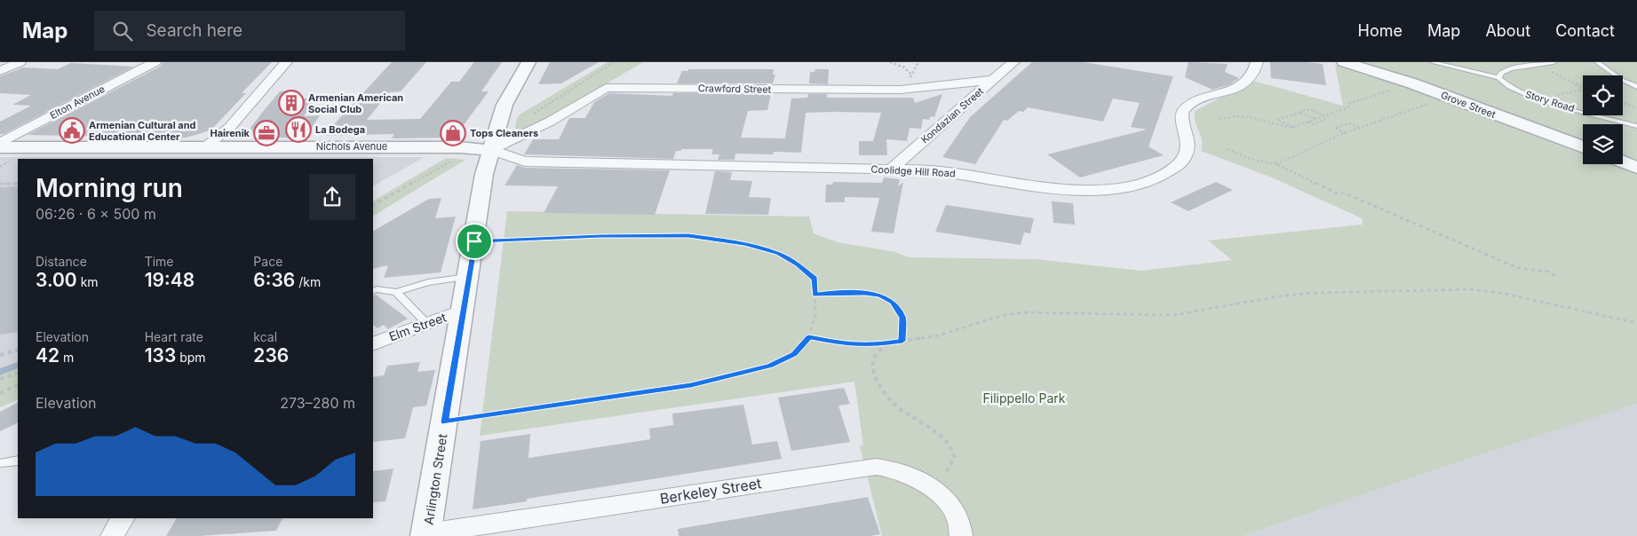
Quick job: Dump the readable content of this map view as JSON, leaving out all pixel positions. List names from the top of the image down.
{
  "streets": {
    "street": [
      "Crawford Street",
      "Elton Avenue",
      "Grove Street",
      "Kondazian Street",
      "Nichols Avenue",
      "Coolidge Hill Road",
      "Elm Street",
      "Arlington Street",
      "Berkeley Street"
    ],
    "lane": ["Story Road"]
  },
  "crossings": [
    ["Crawford Street", "Kondazian Street"],
    ["Crawford Street", "Nichols Avenue"],
    ["Crawford Street", "Coolidge Hill Road"],
    ["Crawford Street", "Arlington Street"],
    ["Kondazian Street", "Coolidge Hill Road"],
    ["Nichols Avenue", "Coolidge Hill Road"],
    ["Nichols Avenue", "Arlington Street"],
    ["Coolidge Hill Road", "Arlington Street"],
    ["Elm Street", "Arlington Street"],
    ["Arlington Street", "Berkeley Street"]
  ],
  "parks": ["Filippello Park"],
  "places": {
    "building": ["Armenian American Social Club"],
    "restaurant": ["La Bodega"],
    "public building": ["Armenian Cultural and Educational Center"],
    "office": ["Hairenik"],
    "shop": ["Tops Cleaners"]
  },
  "page": {
    "header": "Map",
    "search": "Search here",
    "nav": [
      "Home",
      "Map",
      "About",
      "Contact"
    ],
    "heading": ["Morning run", "06:26 · 6 × 500 m"],
    "stats": [
      ["Distance", "3.00 km"],
      ["Time", "19:48"],
      ["Pace", "6:36 /km"],
      ["Elevation", "42 m"],
      ["Heart rate", "133 bpm"],
      ["kcal", "236"]
    ],
    "chart": ["Elevation", "273–280 m"]
  }
}
